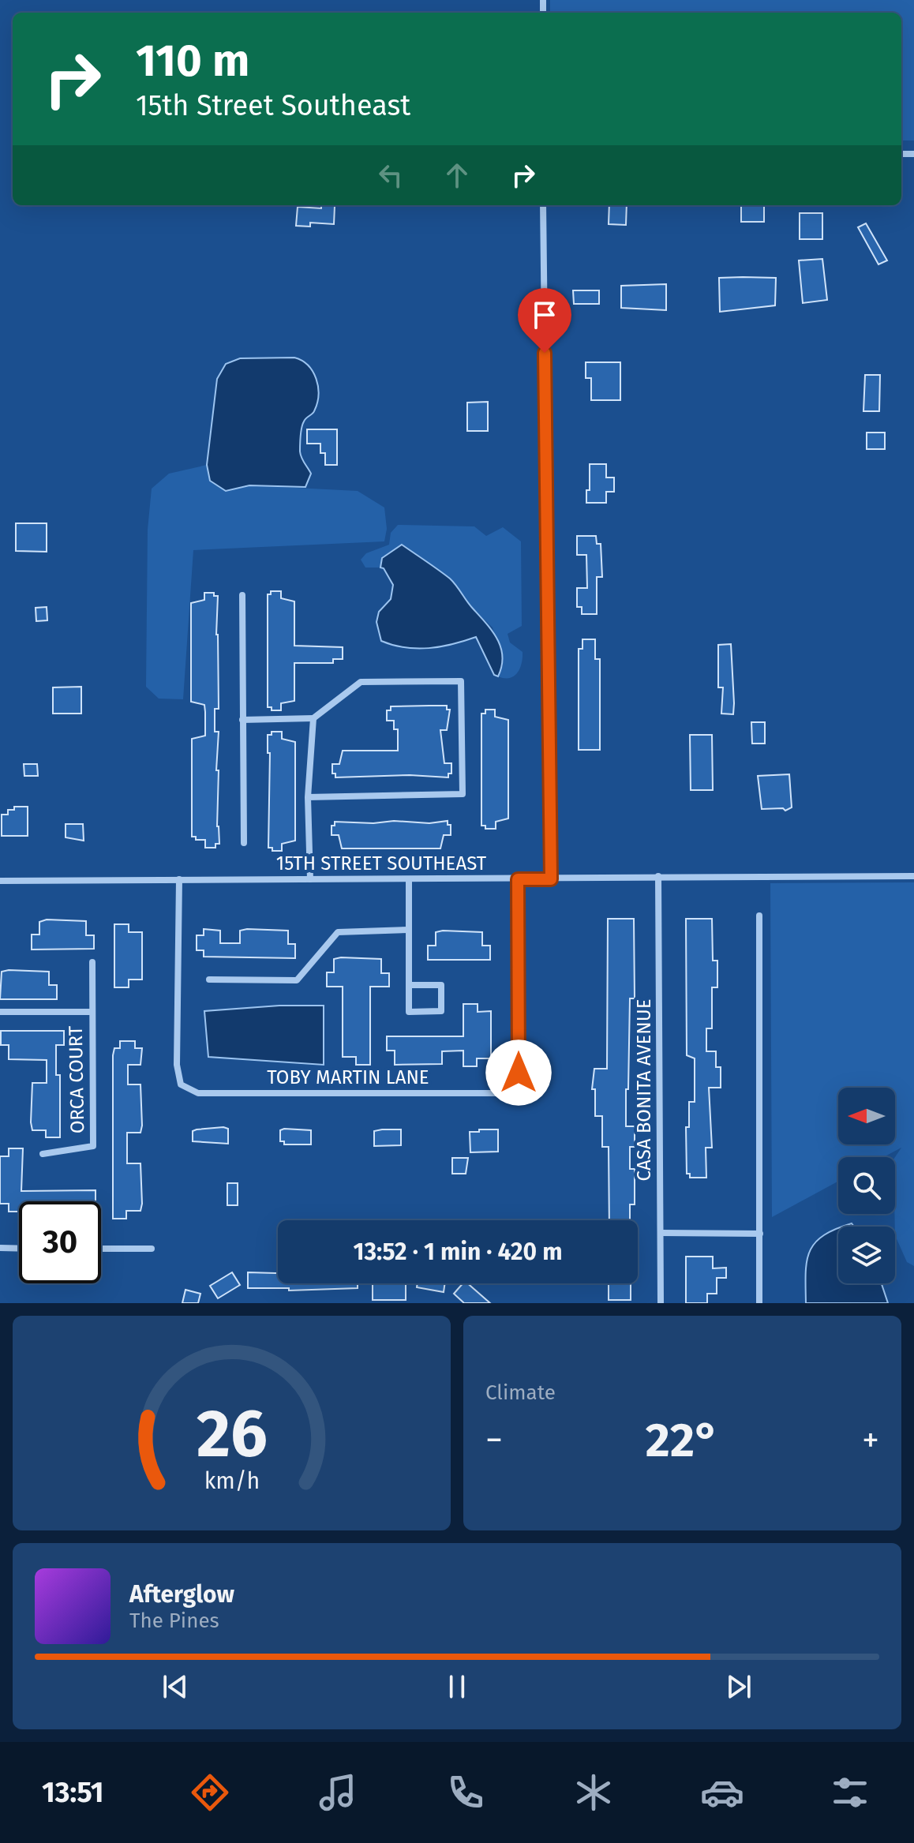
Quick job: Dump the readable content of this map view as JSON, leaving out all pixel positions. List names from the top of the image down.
{
  "streets": {
    "street": [
      "15TH STREET SOUTHEAST",
      "TOBY MARTIN LANE",
      "ORCA COURT",
      "CASA BONITA AVENUE"
    ]
  },
  "crossings": [
    ["15TH STREET SOUTHEAST", "TOBY MARTIN LANE"],
    ["15TH STREET SOUTHEAST", "CASA BONITA AVENUE"]
  ],
  "north": "left",
  "page": {
    "turn": ["110 m", "15th Street Southeast"],
    "limit": "30",
    "trip": "13:52 · 1 min · 420 m",
    "tile": "Climate",
    "heat": ["−", "22°", "+"],
    "song": ["Afterglow", "The Pines"],
    "tabs": "13:51",
    "gauge": ["26", "km/h"]
  }
}
